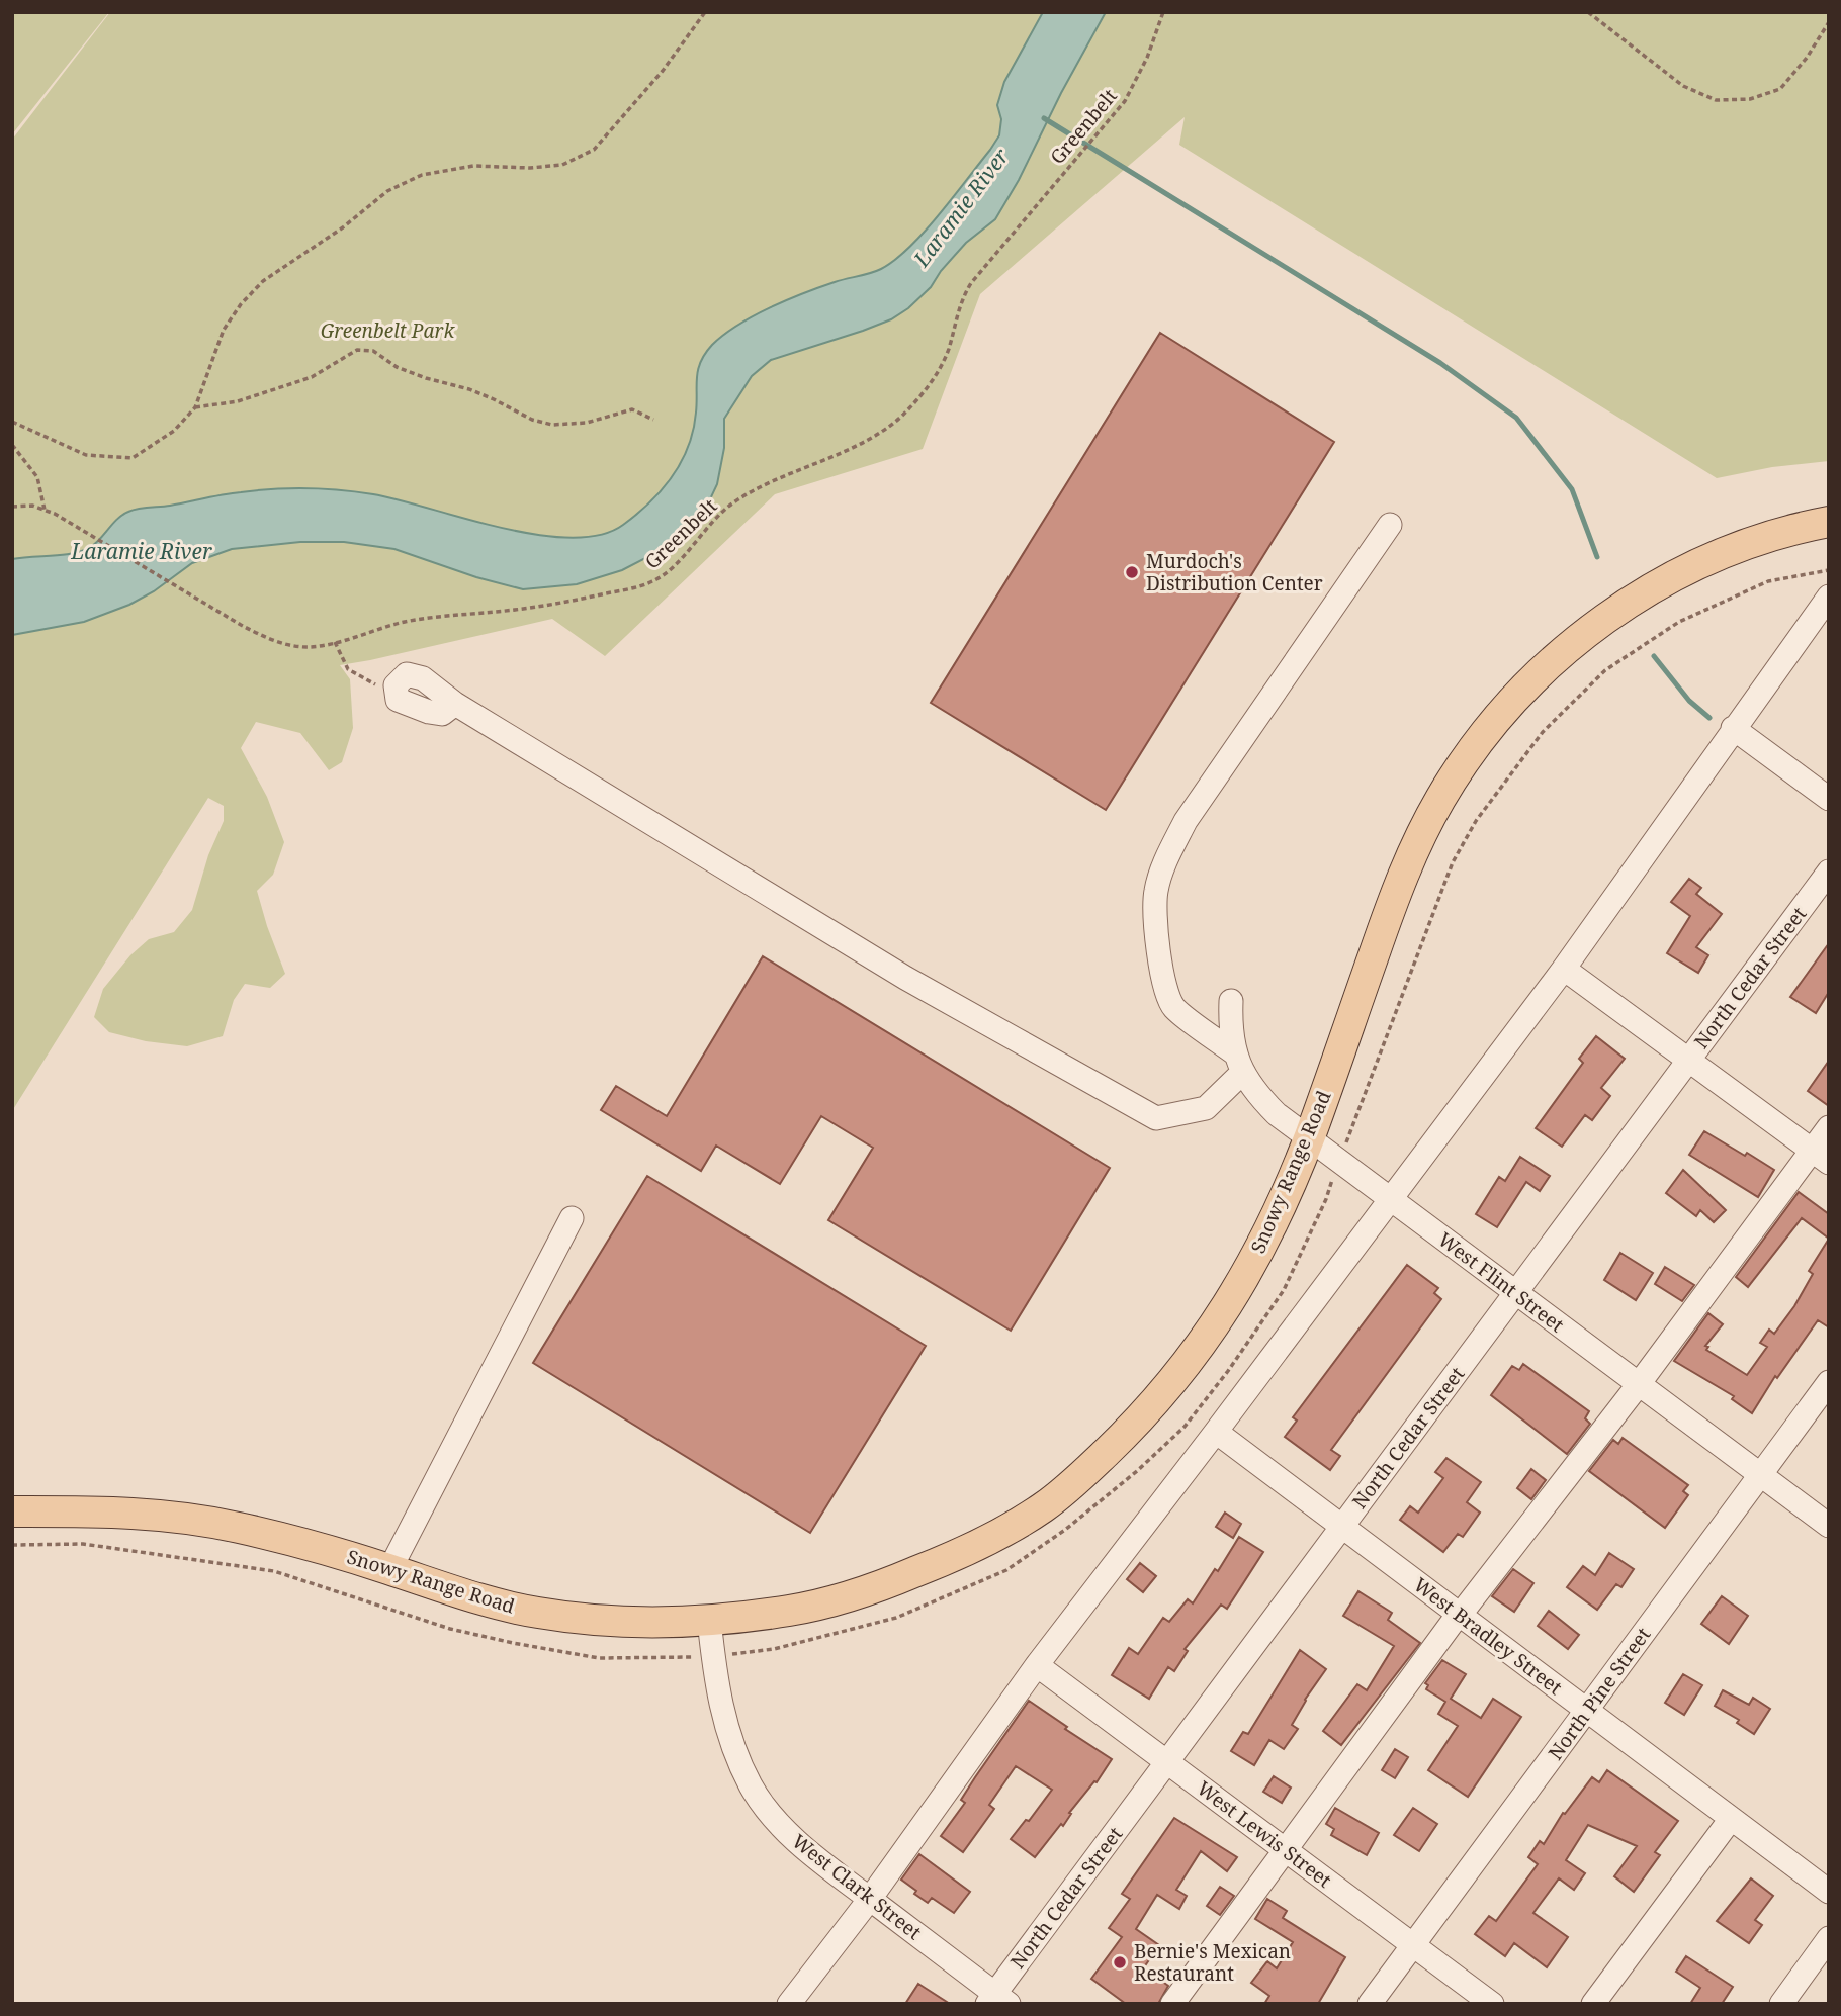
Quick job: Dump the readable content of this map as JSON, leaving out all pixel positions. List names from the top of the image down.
{
  "streets": {
    "main road": ["Snowy Range Road"],
    "street": [
      "North Cedar Street",
      "West Flint Street",
      "West Bradley Street",
      "North Pine Street",
      "West Lewis Street",
      "West Clark Street"
    ],
    "path": ["Greenbelt"]
  },
  "crossings": [
    ["North Cedar Street", "West Flint Street"],
    ["North Cedar Street", "West Bradley Street"],
    ["North Cedar Street", "West Lewis Street"],
    ["North Cedar Street", "West Clark Street"],
    ["Snowy Range Road", "West Flint Street"],
    ["Snowy Range Road", "West Clark Street"],
    ["West Flint Street", "North Pine Street"],
    ["West Bradley Street", "North Pine Street"],
    ["North Pine Street", "West Lewis Street"]
  ],
  "water": ["Laramie River"],
  "parks": ["Greenbelt Park"],
  "places": ["Murdoch's Distribution Center", "Bernie's Mexican Restaurant"]
}
